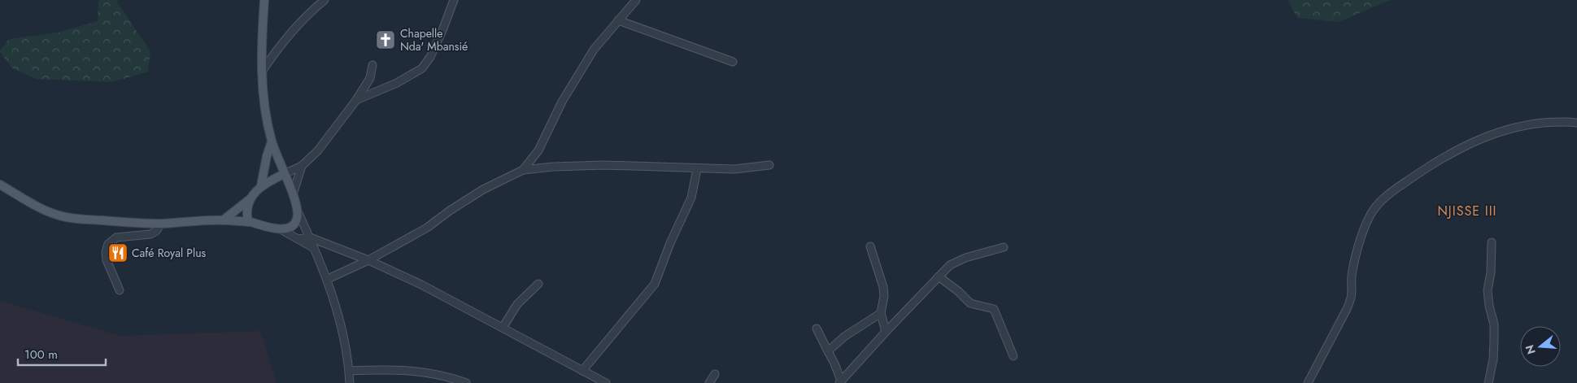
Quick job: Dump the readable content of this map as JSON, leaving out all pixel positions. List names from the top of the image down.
{
  "districts": ["NJISSE III"],
  "places": {
    "church": ["Chapelle Nda' Mbansié"],
    "restaurant": ["Café Royal Plus"]
  },
  "scale_bar": "100 m",
  "north": "left"
}
